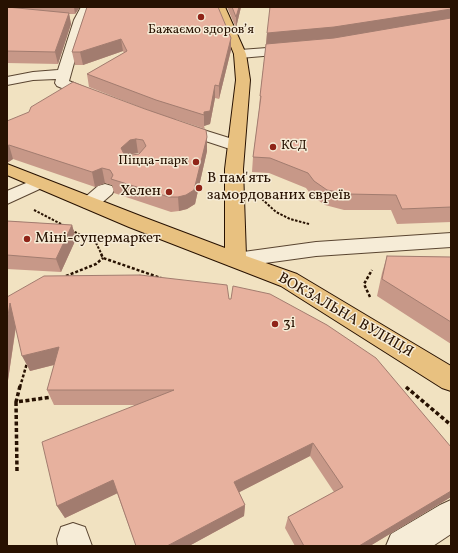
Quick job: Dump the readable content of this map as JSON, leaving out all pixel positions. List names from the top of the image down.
{
  "streets": {
    "main road": ["ВОКЗАЛЬНА ВУЛИЦЯ"]
  },
  "places": [
    "Бажаємо здоровʼя",
    "КСД",
    "Піцца-парк",
    "В пам'ять замордованих євреїв",
    "Хелен",
    "Міні-супермаркет",
    "3і"
  ]
}
